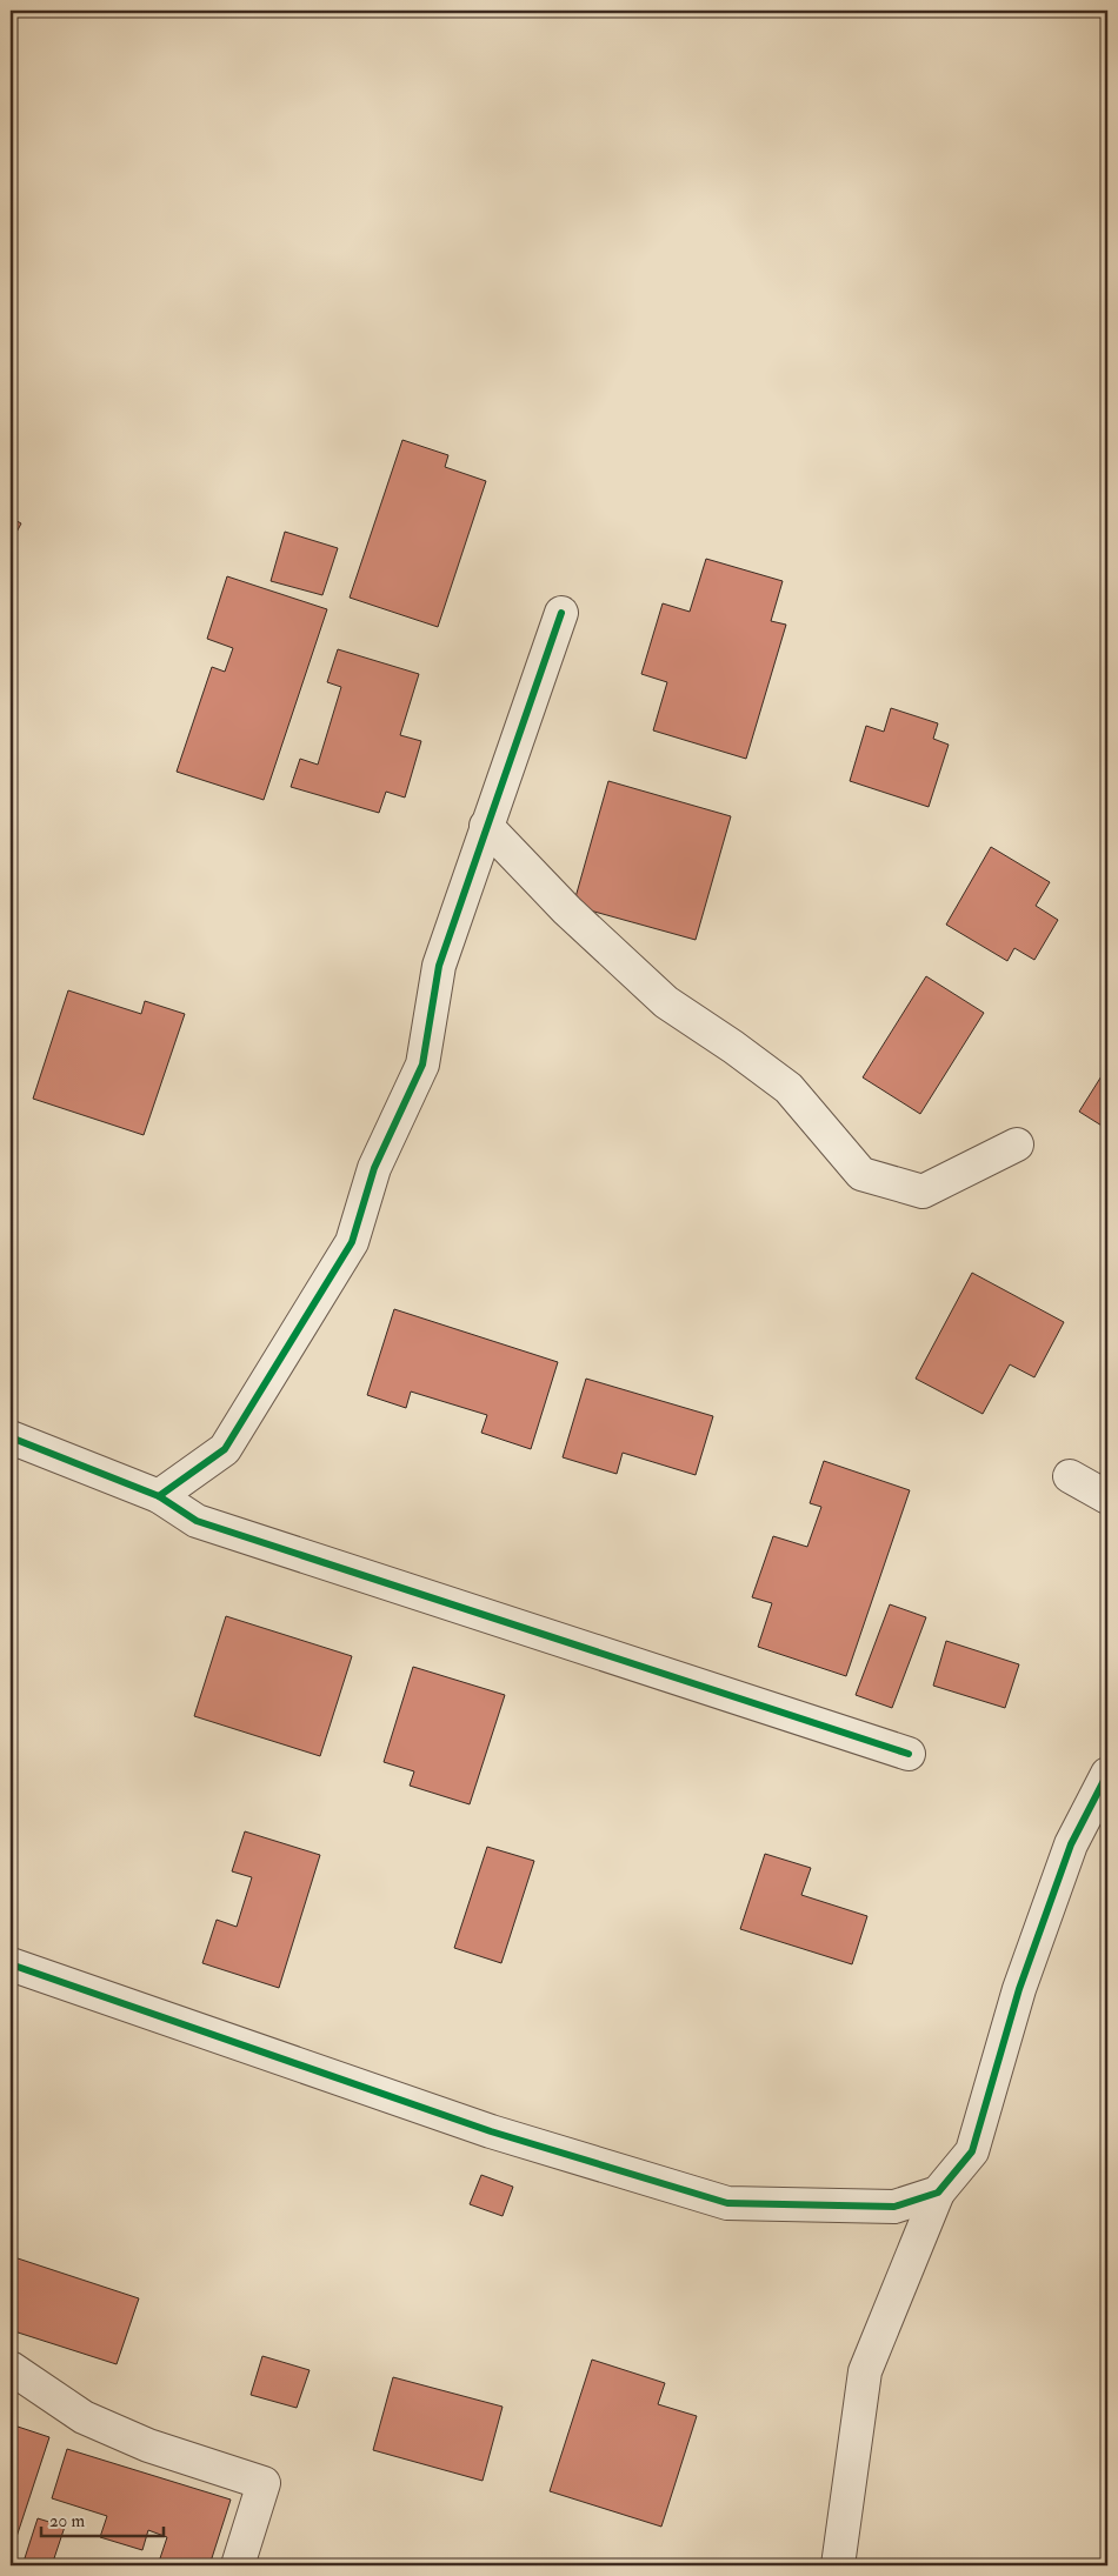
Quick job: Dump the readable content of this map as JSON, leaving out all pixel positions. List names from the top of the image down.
{
  "scale_bar": "20 m"
}
